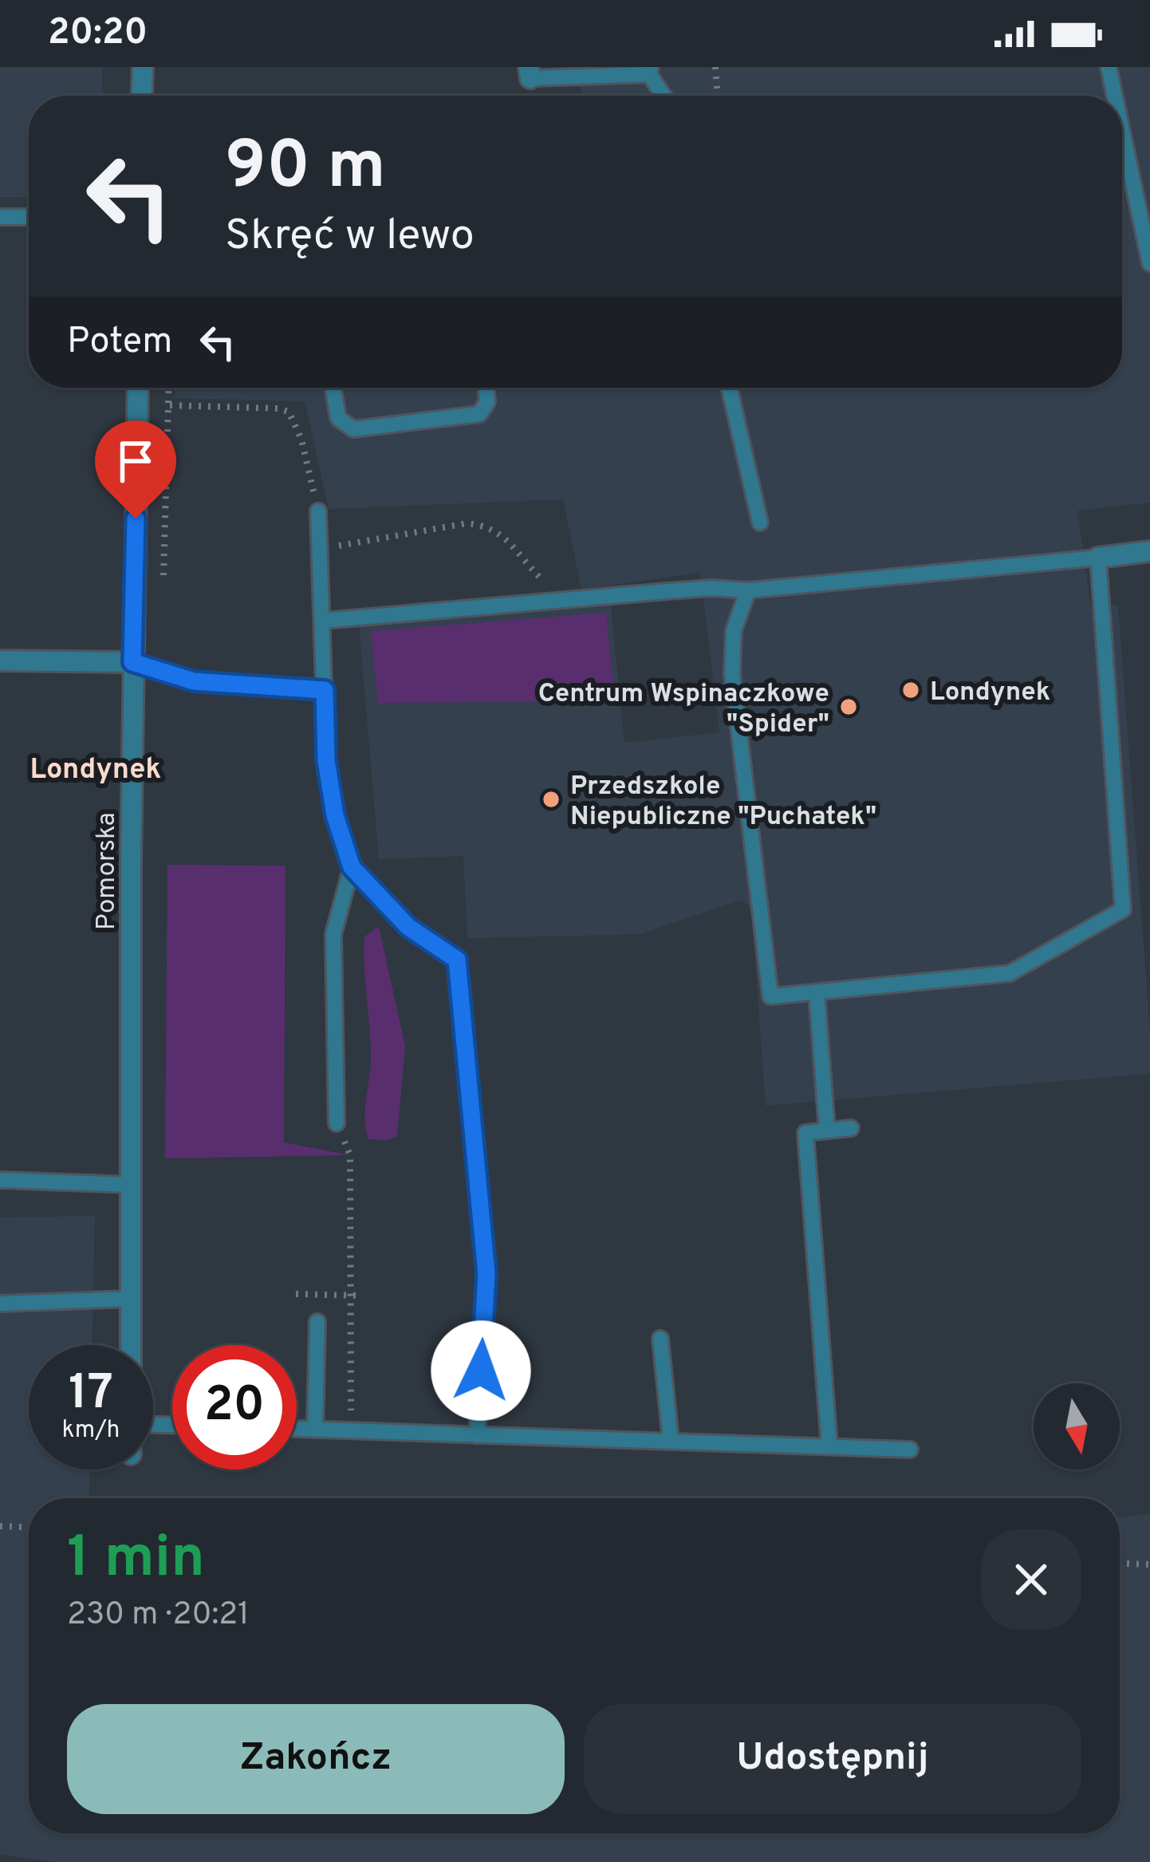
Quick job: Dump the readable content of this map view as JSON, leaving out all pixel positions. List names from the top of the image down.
{
  "streets": {
    "street": ["Pomorska"]
  },
  "districts": ["Londynek"],
  "places": ["Londynek", "Centrum Wspinaczkowe \"Spider\"", "Przedszkole Niepubliczne \"Puchatek\""],
  "north": "bottom",
  "page": {
    "status": "20:20",
    "turn": ["90 m", "Skręć w lewo"],
    "then": "Potem",
    "speed": "17 km/h",
    "limit": "20",
    "heading": ["1 min", "230 m · 20:21"],
    "buttons": ["Zakończ", "Udostępnij"]
  }
}
